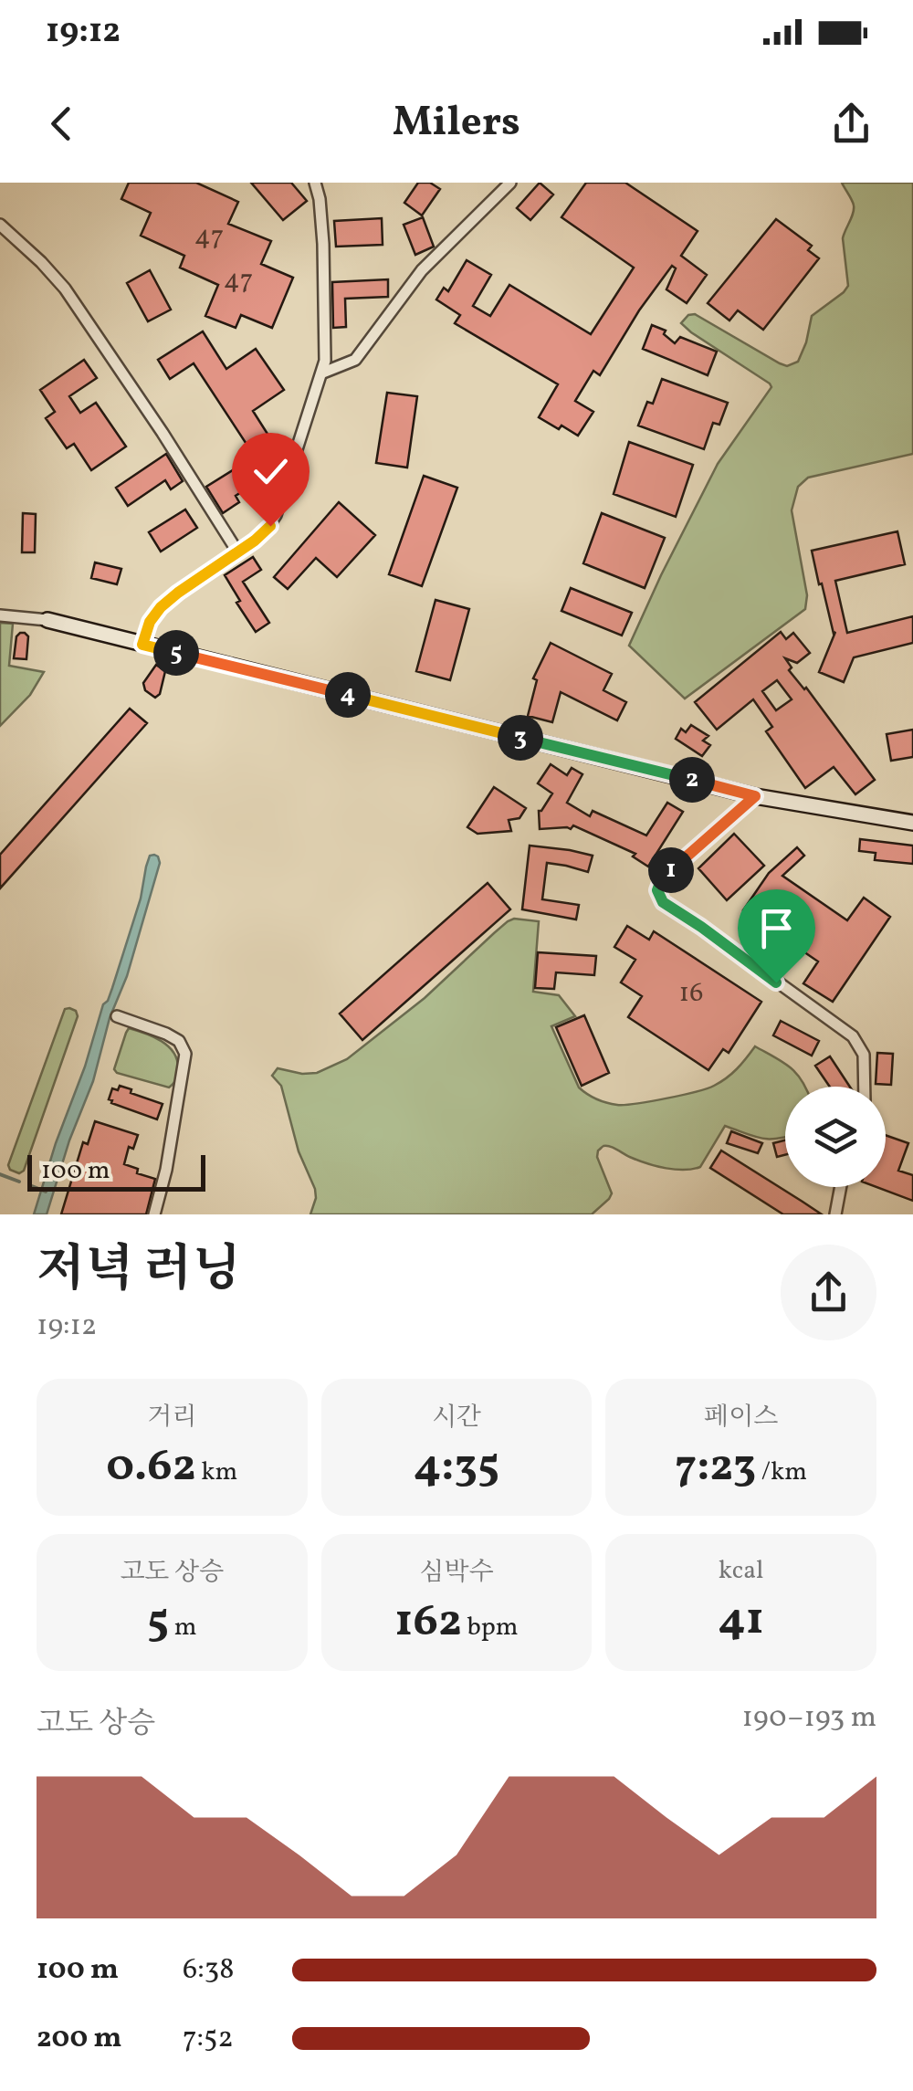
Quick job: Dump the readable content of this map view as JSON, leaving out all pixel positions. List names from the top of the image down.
{
  "house_numbers": ["47", "47", "16"],
  "scale_bar": "100 m",
  "page": {
    "status": "19:12",
    "header": "Milers",
    "pins": [
      "5",
      "4",
      "3",
      "2",
      "1"
    ],
    "scale": "100 m",
    "heading": ["저녁 러닝", "19:12"],
    "stats": [
      ["거리", "0.62 km"],
      ["시간", "4:35"],
      ["페이스", "7:23 /km"],
      ["고도 상승", "5 m"],
      ["심박수", "162 bpm"],
      ["kcal", "41"]
    ],
    "chart": ["고도 상승", "190–193 m"],
    "list": [
      {
        "name": "100 m",
        "note": "6:38"
      },
      {
        "name": "200 m",
        "note": "7:52"
      }
    ]
  }
}
